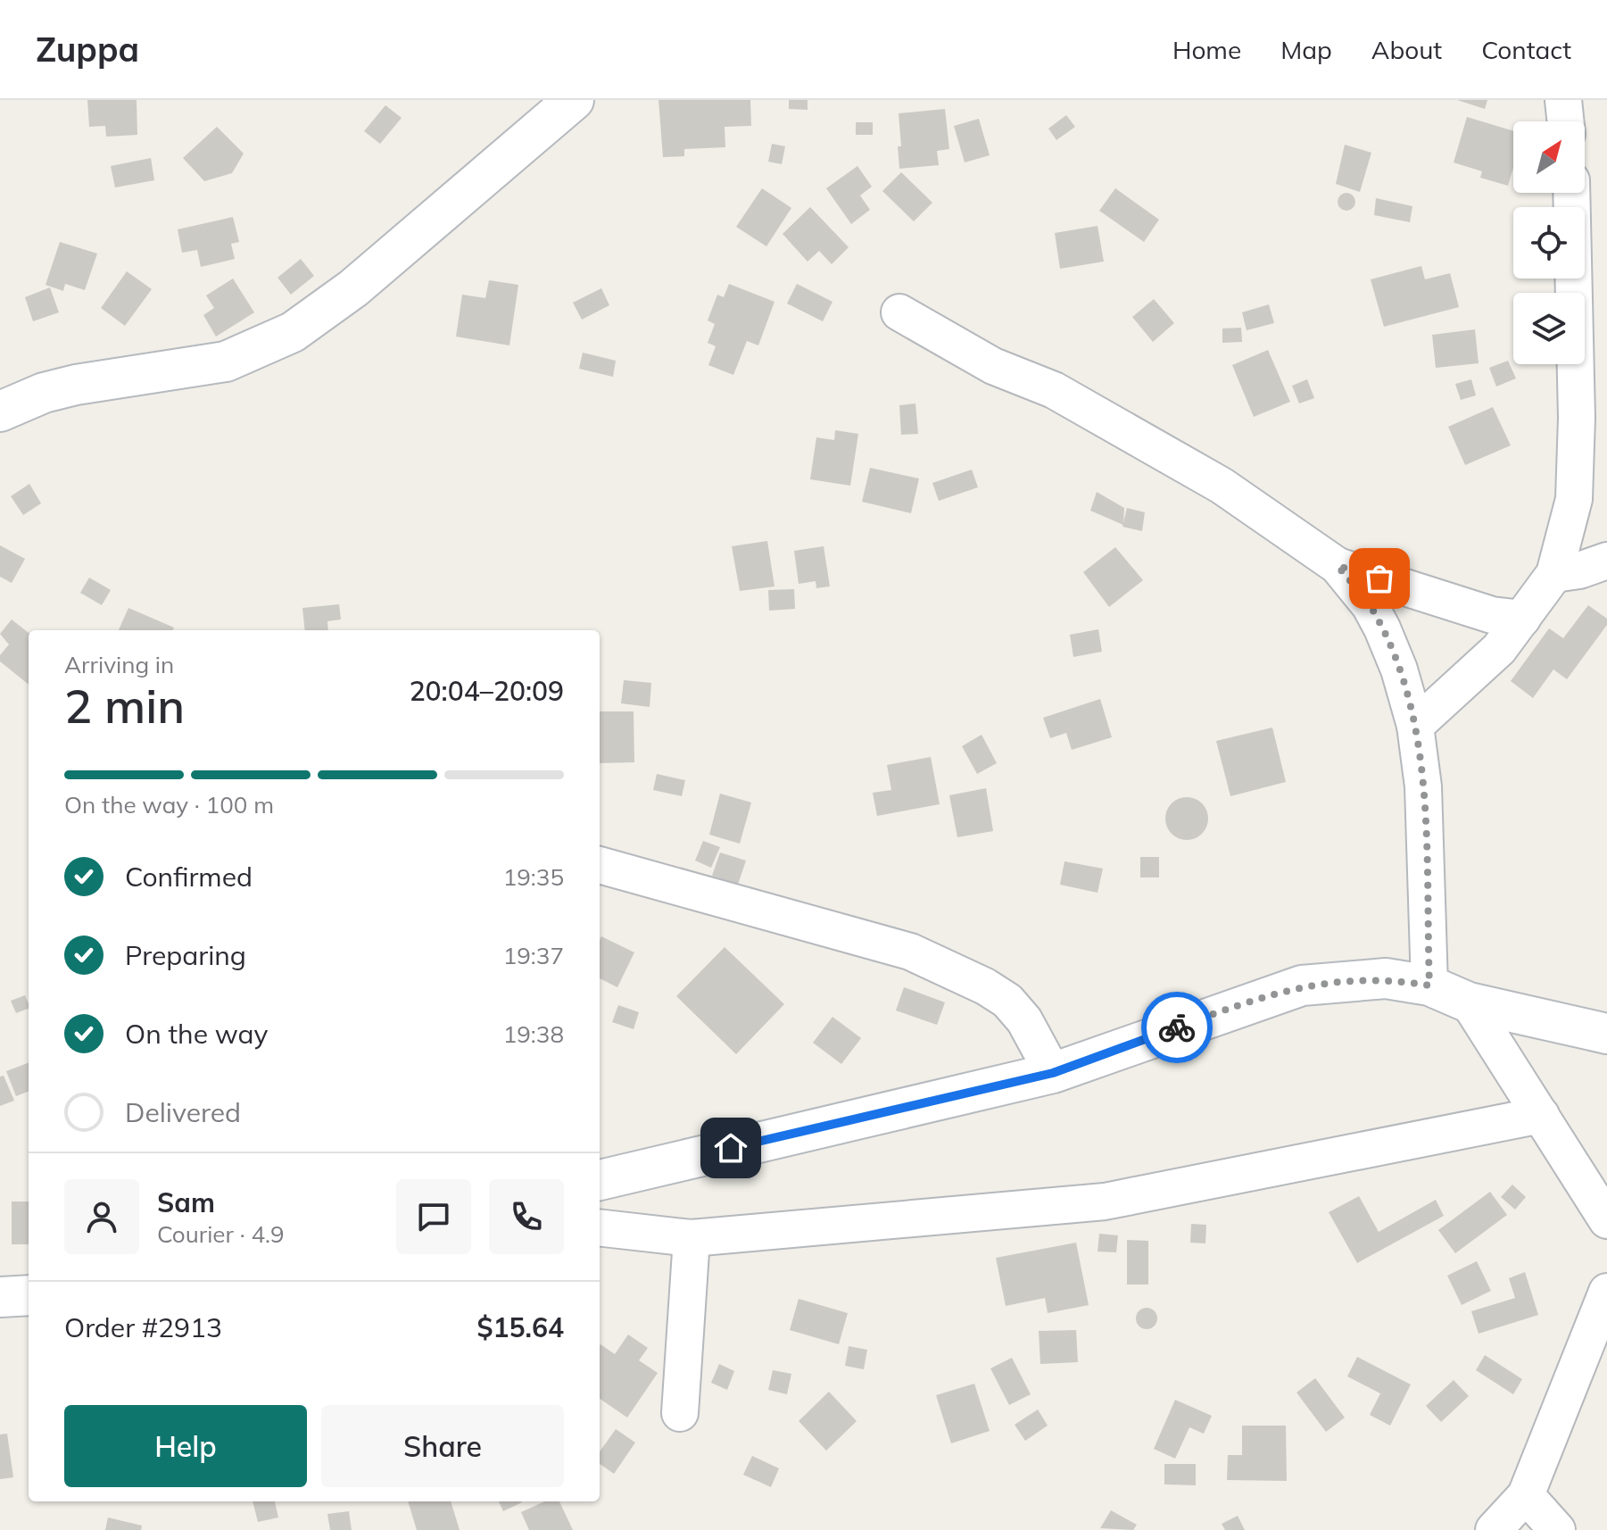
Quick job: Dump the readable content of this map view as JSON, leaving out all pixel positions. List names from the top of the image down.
{
  "north": "top right",
  "page": {
    "header": "Zuppa",
    "nav": [
      "Home",
      "Map",
      "About",
      "Contact"
    ],
    "heading": ["2 min", "Arriving in", "20:04–20:09"],
    "panel": [
      "Sam",
      "Courier · 4.9",
      "Order #2913",
      "$15.64"
    ],
    "bar": "On the way · 100 m",
    "list": [
      ["Confirmed", "19:35"],
      ["Preparing", "19:37"],
      ["On the way", "19:38"],
      "Delivered"
    ],
    "buttons": ["Help", "Share"]
  }
}
